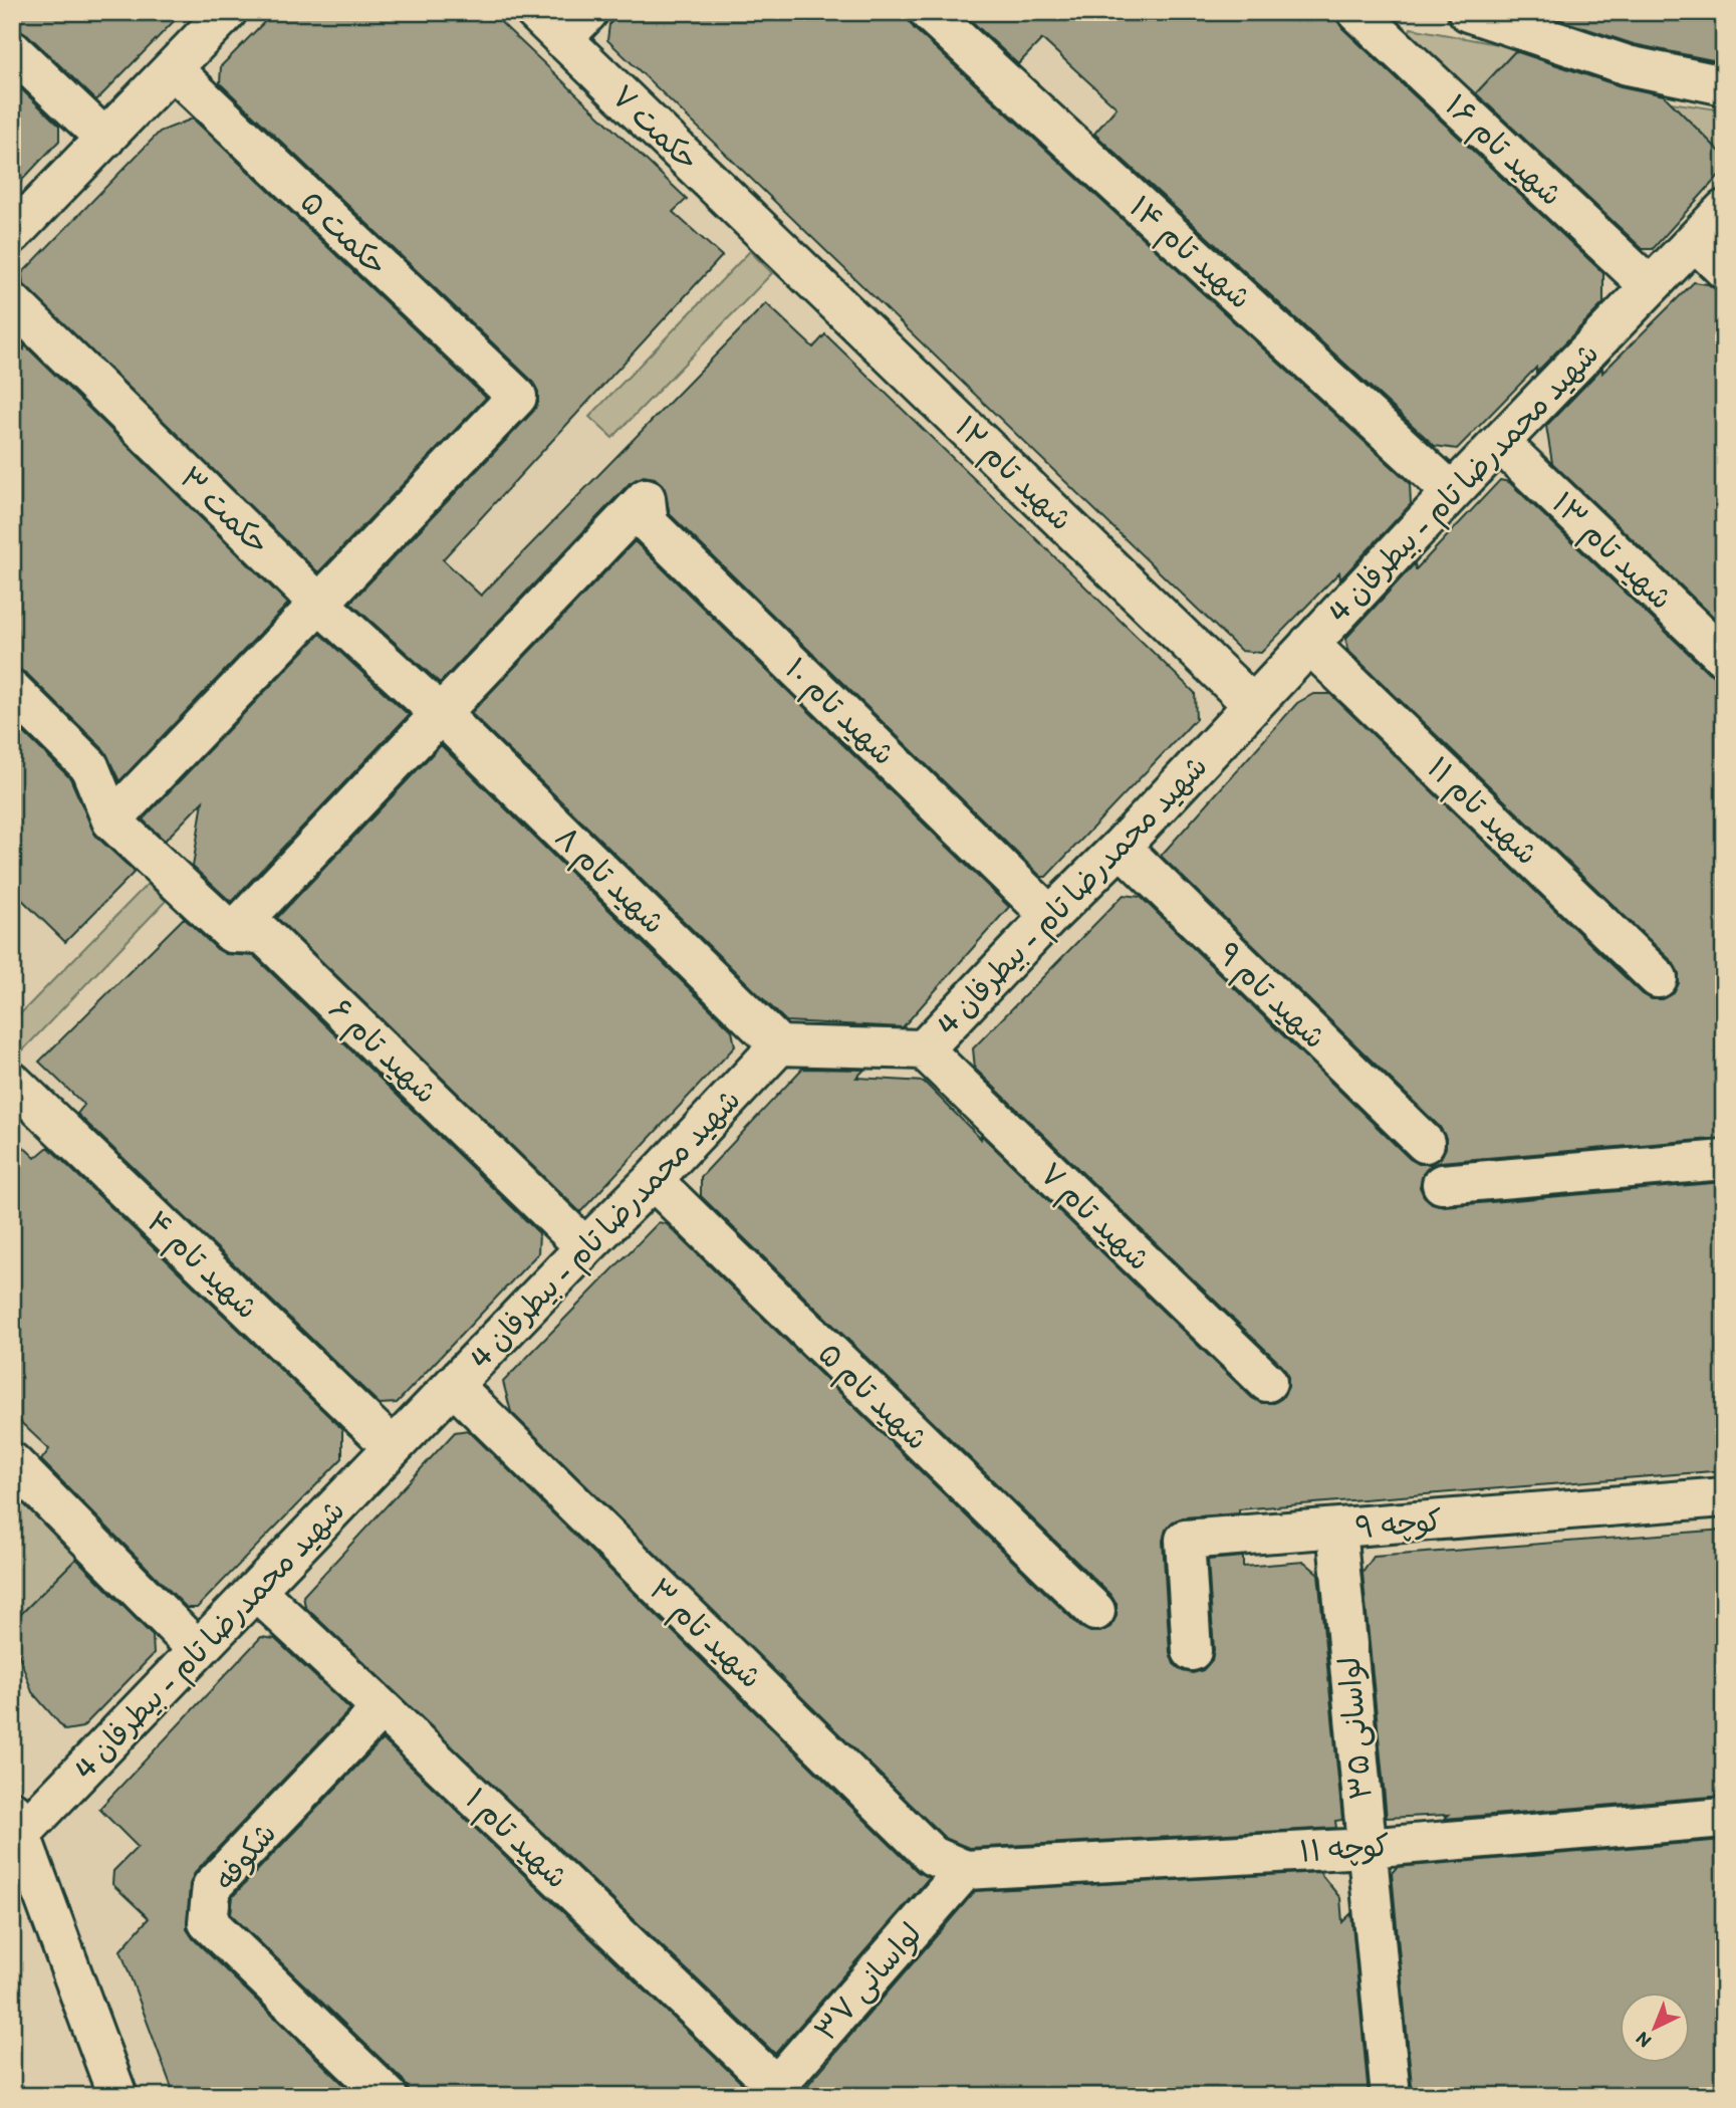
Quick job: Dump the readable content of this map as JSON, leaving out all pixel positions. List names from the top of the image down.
{
  "streets": {
    "street": [
      "حکمت ۷",
      "شهید تام ۱۶",
      "حکمت ۵",
      "شهید تام ۱۴",
      "شهید تام ۱۲",
      "شهید محمدرضا تام - بیطرفان 4",
      "حکمت ۳",
      "شهید تام ۱۳",
      "شهید تام ۱۰",
      "شهید تام ۱۱",
      "شهید تام ۸",
      "شهید تام ۹",
      "شهید تام ۶",
      "شهید تام ۷",
      "شهید تام ۴",
      "شهید تام ۵",
      "کوچه ۹",
      "شهید تام ۳",
      "لواسانی ۳۵",
      "شهید تام ۱",
      "کوچه ۱۱",
      "شکوفه",
      "لواسانی ۳۷"
    ]
  },
  "crossings": [
    ["حکمت ۷", "شهید تام ۱۲"],
    ["شهید تام ۱۶", "شهید محمدرضا تام - بیطرفان 4"],
    ["حکمت ۵", "حکمت ۳"],
    ["شهید تام ۱۴", "شهید محمدرضا تام - بیطرفان 4"],
    ["شهید تام ۱۲", "شهید محمدرضا تام - بیطرفان 4"],
    ["شهید محمدرضا تام - بیطرفان 4", "شهید تام ۱۳"],
    ["شهید محمدرضا تام - بیطرفان 4", "شهید تام ۱۰"],
    ["شهید محمدرضا تام - بیطرفان 4", "شهید تام ۱۱"],
    ["شهید محمدرضا تام - بیطرفان 4", "شهید تام ۸"],
    ["شهید محمدرضا تام - بیطرفان 4", "شهید تام ۹"],
    ["شهید محمدرضا تام - بیطرفان 4", "شهید تام ۶"],
    ["شهید محمدرضا تام - بیطرفان 4", "شهید تام ۷"],
    ["شهید محمدرضا تام - بیطرفان 4", "شهید تام ۴"],
    ["شهید محمدرضا تام - بیطرفان 4", "شهید تام ۵"],
    ["شهید محمدرضا تام - بیطرفان 4", "شهید تام ۳"],
    ["شهید محمدرضا تام - بیطرفان 4", "شهید تام ۱"],
    ["حکمت ۳", "شهید تام ۱۰"],
    ["حکمت ۳", "شهید تام ۸"],
    ["شهید تام ۱۰", "شهید تام ۸"],
    ["کوچه ۹", "لواسانی ۳۵"],
    ["شهید تام ۳", "کوچه ۱۱"],
    ["شهید تام ۳", "لواسانی ۳۷"],
    ["لواسانی ۳۵", "کوچه ۱۱"],
    ["شهید تام ۱", "شکوفه"],
    ["شهید تام ۱", "لواسانی ۳۷"],
    ["کوچه ۱۱", "لواسانی ۳۷"]
  ],
  "north": "bottom left"
}
